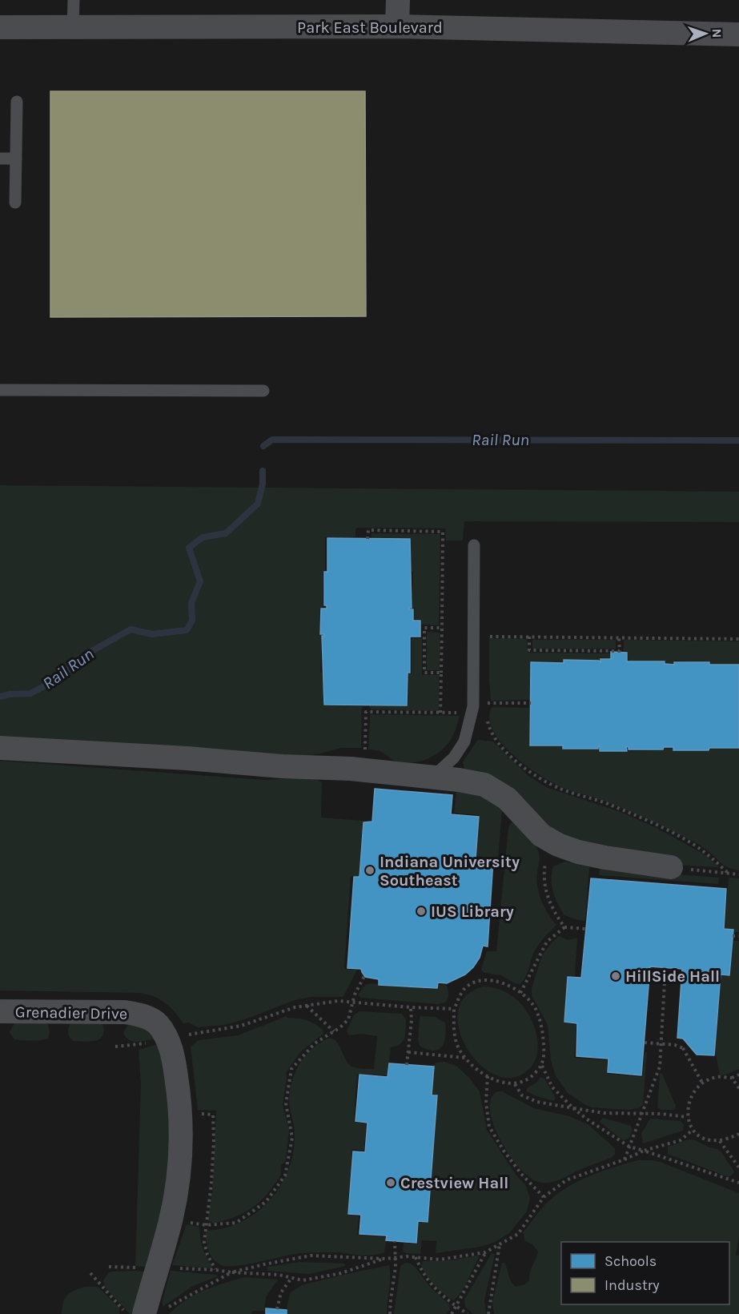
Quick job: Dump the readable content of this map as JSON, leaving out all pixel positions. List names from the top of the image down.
{
  "streets": {
    "street": ["Park East Boulevard", "Grenadier Drive"]
  },
  "water": ["Rail Run"],
  "places": [
    "Indiana University Southeast",
    "IUS Library",
    "HillSide Hall",
    "Crestview Hall"
  ],
  "legend": ["Schools", "Industry"],
  "north": "right"
}
